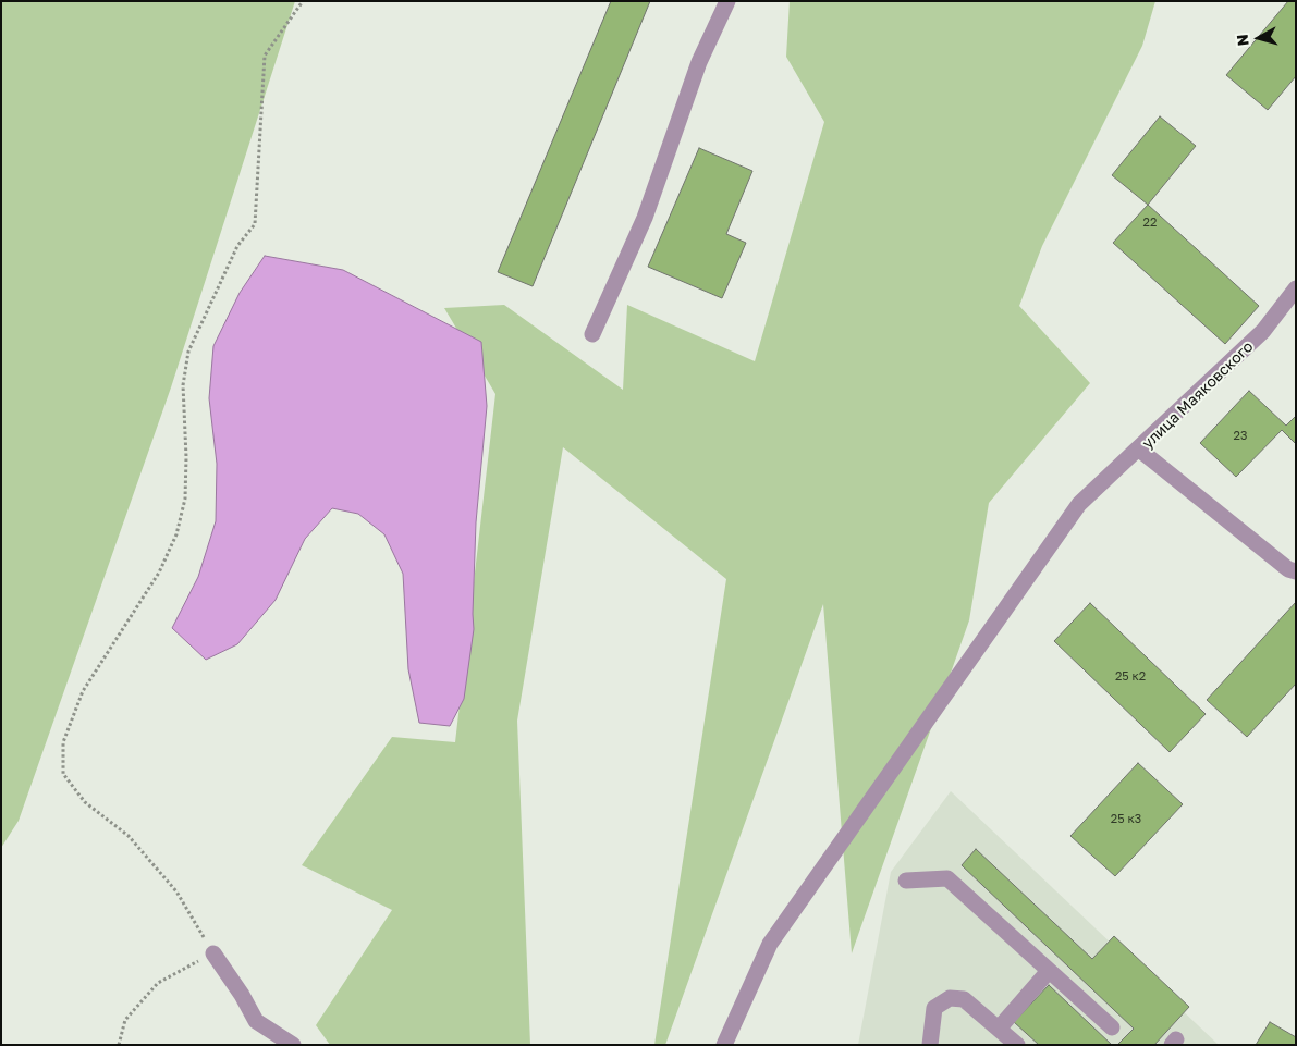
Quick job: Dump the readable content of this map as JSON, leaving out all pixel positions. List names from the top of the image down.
{
  "streets": {
    "street": ["улица Маяковского"]
  },
  "house_numbers": [
    "22",
    "23",
    "25 к2",
    "25 к3"
  ],
  "north": "left"
}
